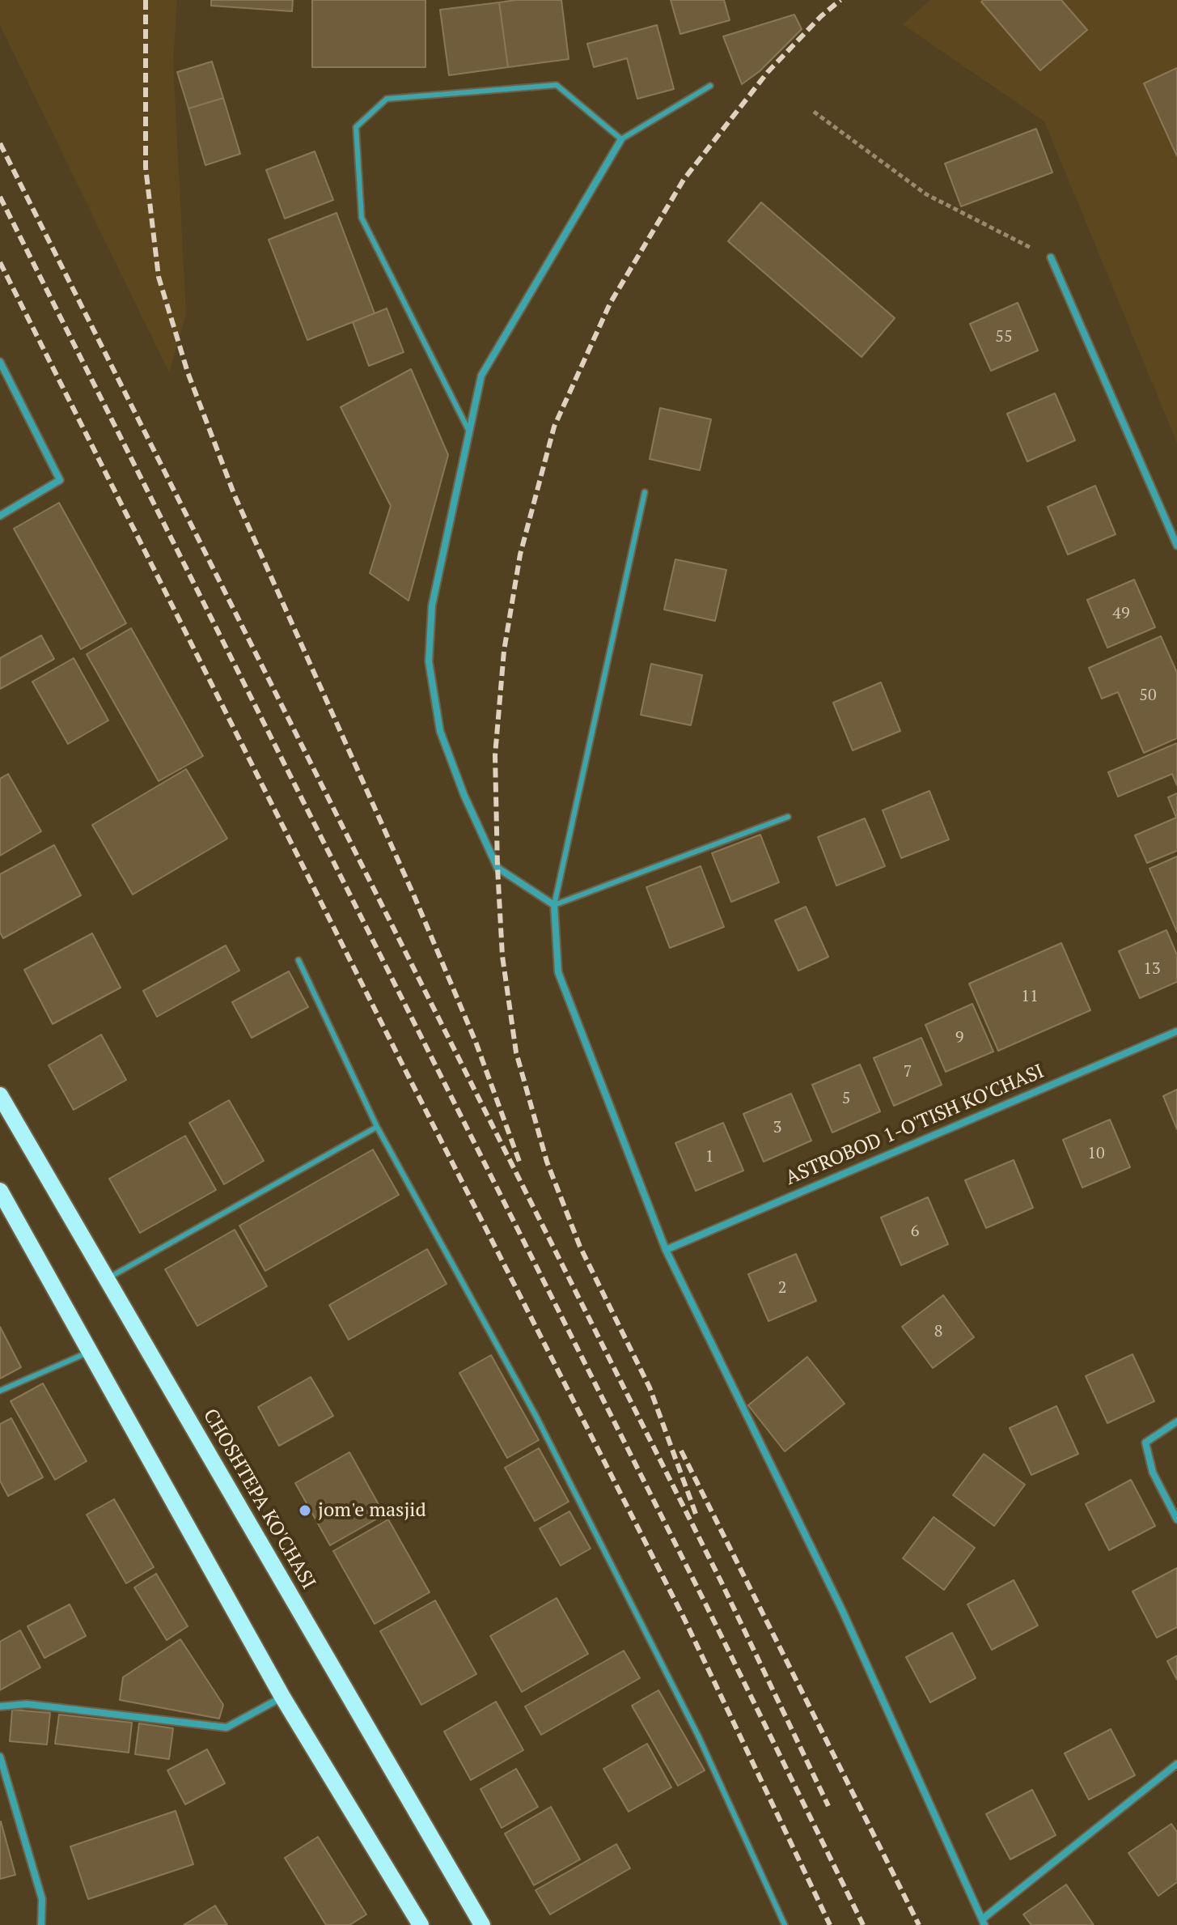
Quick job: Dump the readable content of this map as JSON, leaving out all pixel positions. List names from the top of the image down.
{
  "streets": {
    "main road": ["CHOSHTEPA KO'CHASI"],
    "street": ["ASTROBOD 1-O'TISH KO'CHASI"]
  },
  "places": ["jom'e masjid"],
  "house_numbers": [
    "55",
    "49",
    "50",
    "13",
    "11",
    "9",
    "7",
    "5",
    "3",
    "10",
    "1",
    "6",
    "2",
    "8"
  ]
}
